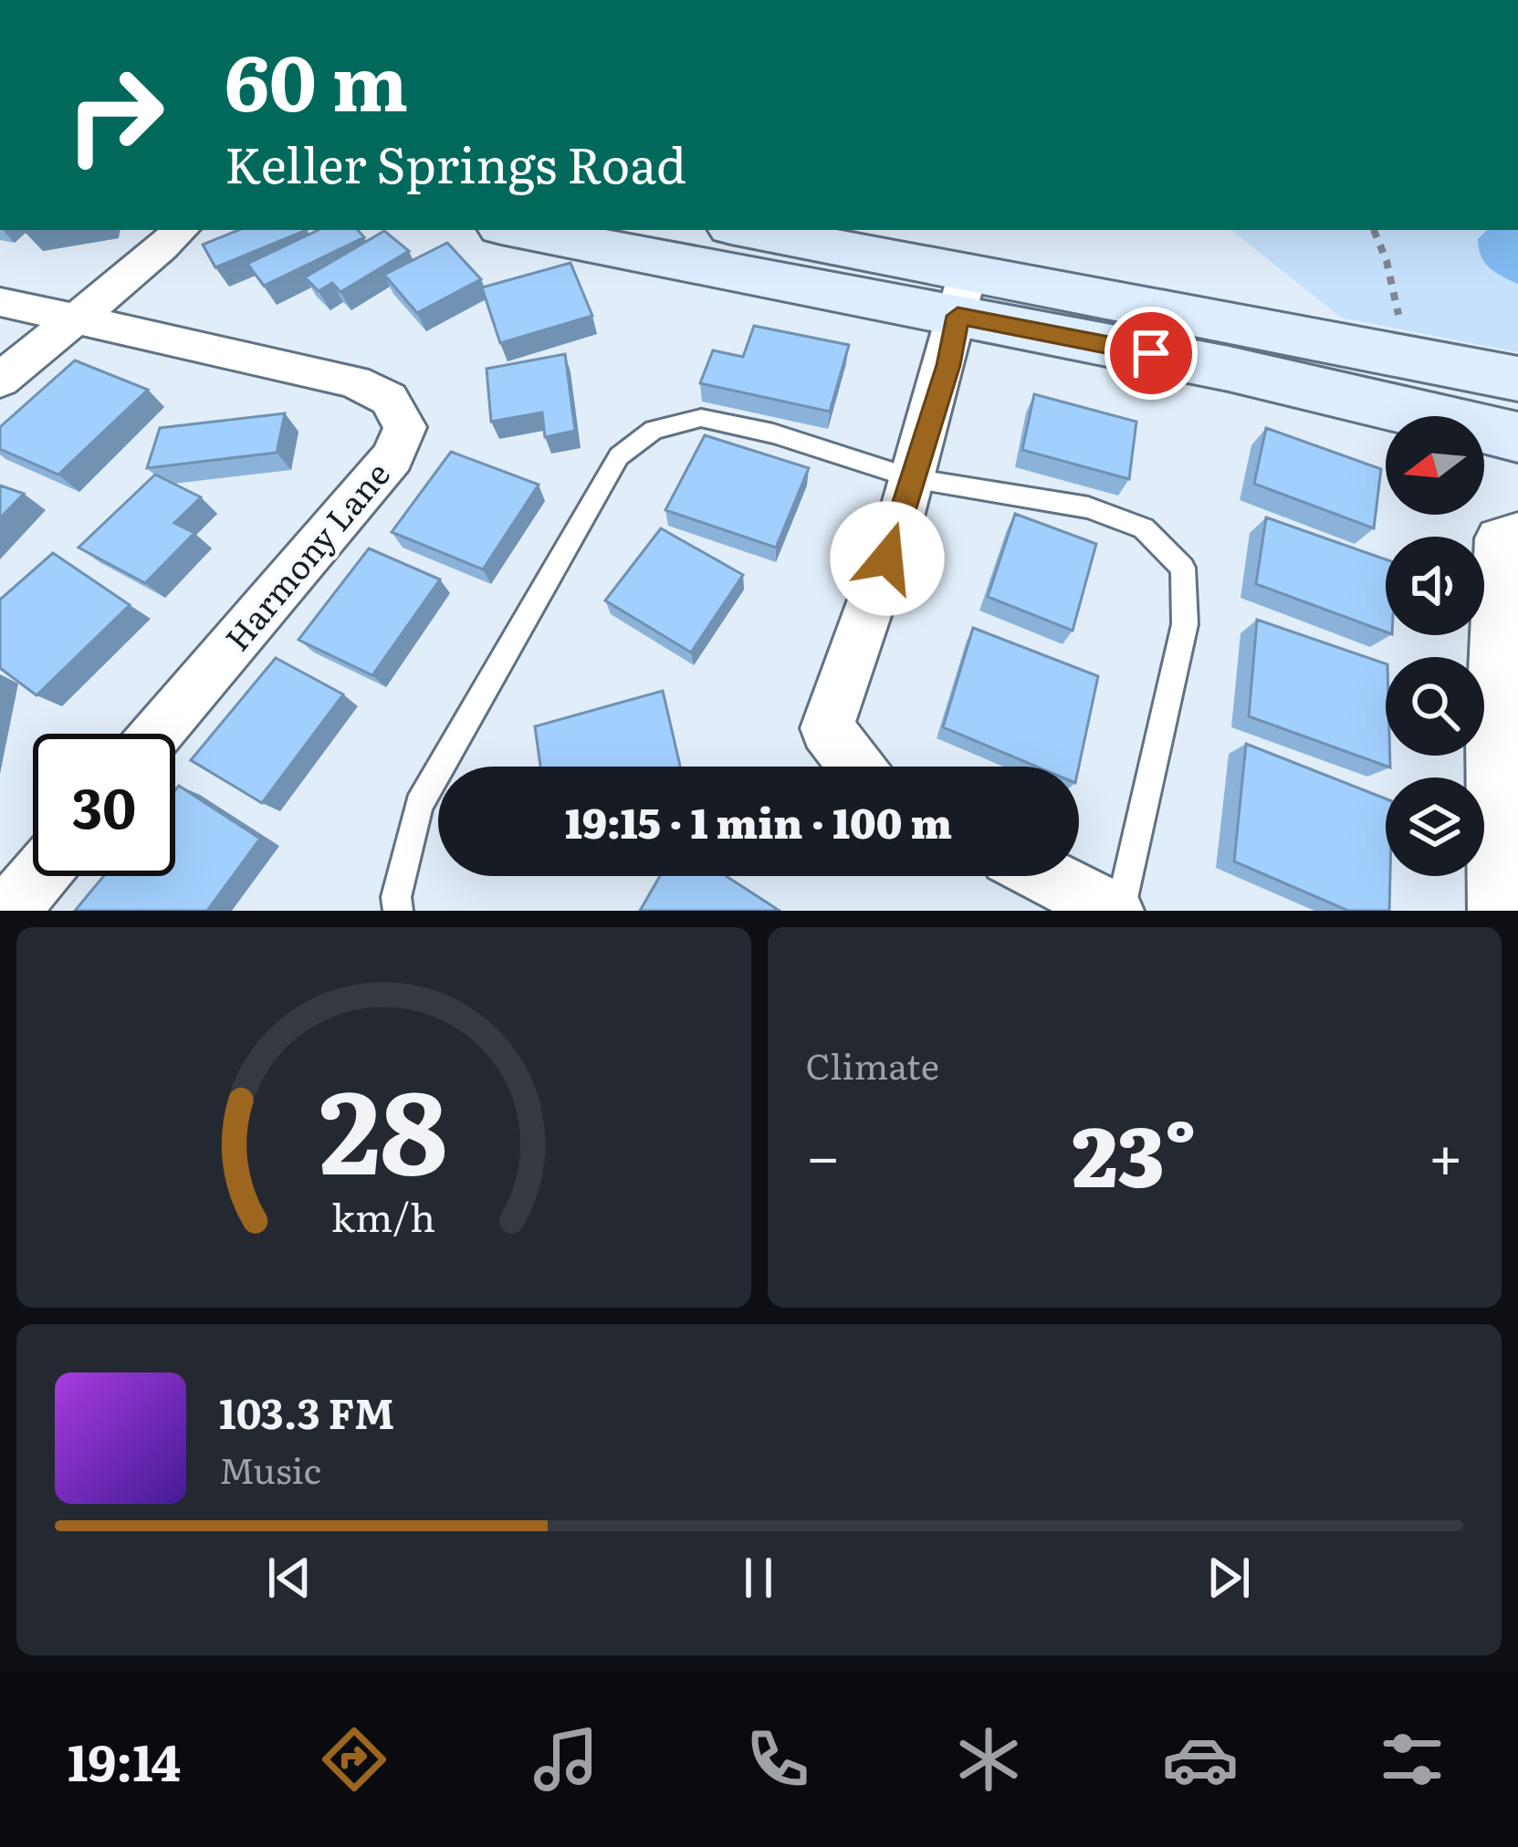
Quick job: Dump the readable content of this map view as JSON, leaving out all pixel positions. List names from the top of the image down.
{
  "streets": {
    "street": ["Harmony Lane"]
  },
  "north": "left",
  "page": {
    "turn": ["60 m", "Keller Springs Road"],
    "limit": "30",
    "trip": "19:15 · 1 min · 100 m",
    "tile": "Climate",
    "heat": ["−", "23°", "+"],
    "song": ["103.3 FM", "Music"],
    "tabs": "19:14",
    "gauge": ["28", "km/h"]
  }
}
